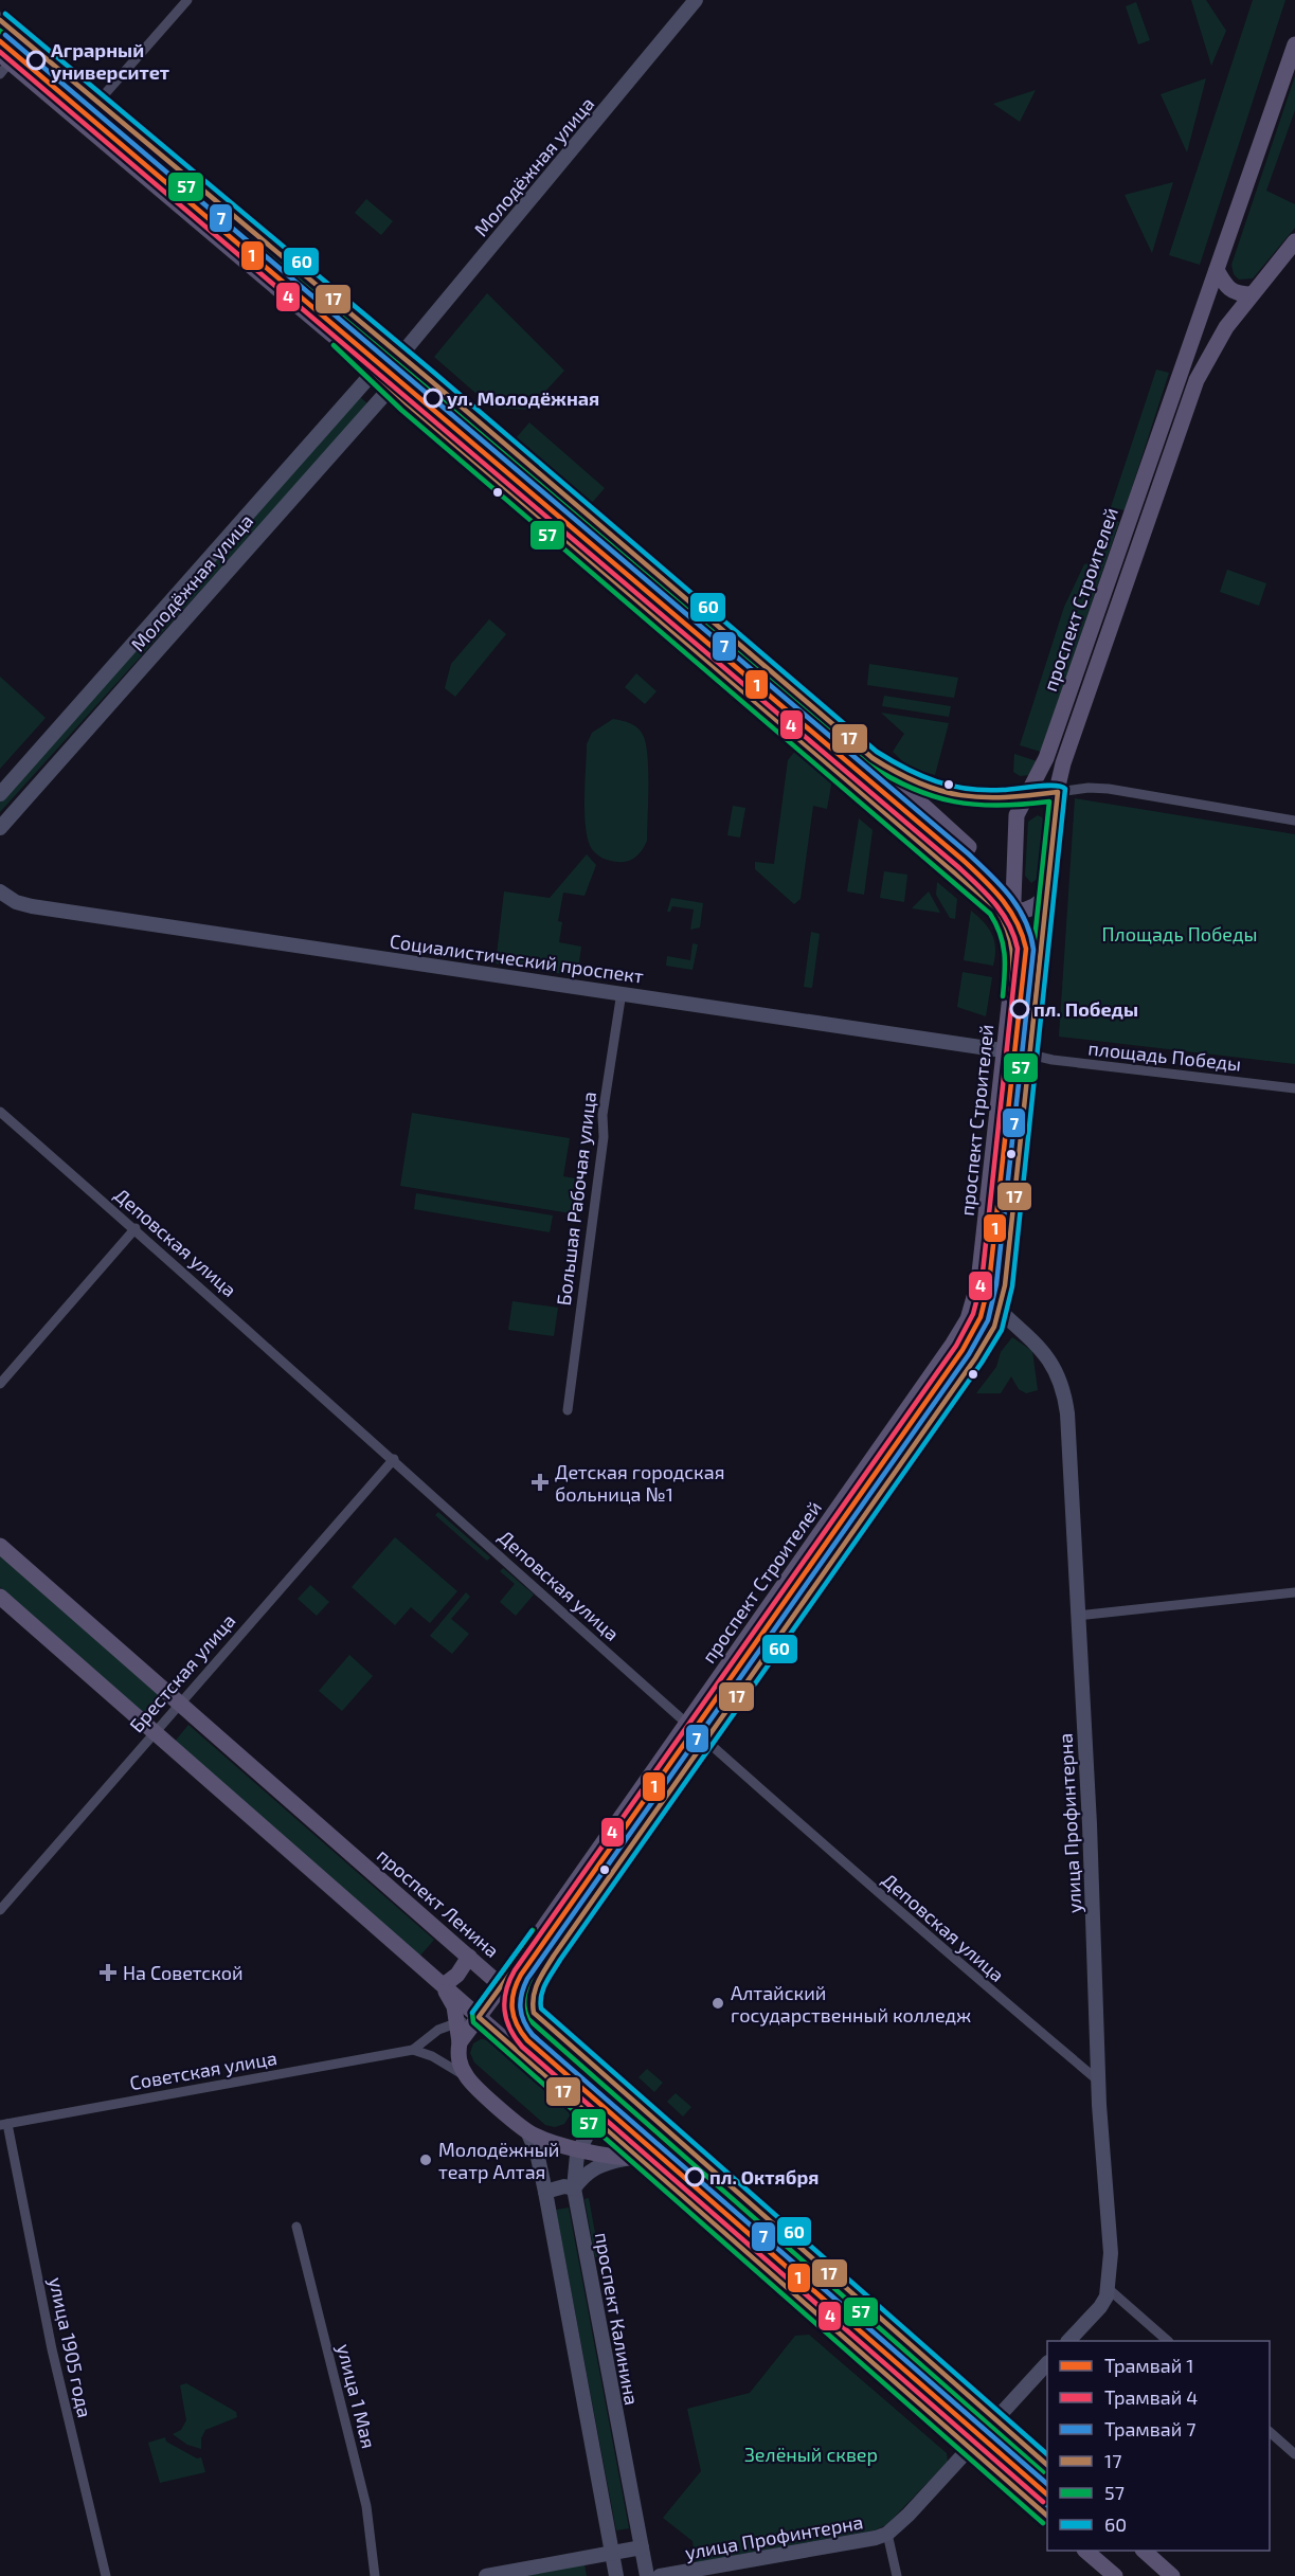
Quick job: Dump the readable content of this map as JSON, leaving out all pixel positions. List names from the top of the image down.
{
  "streets": {
    "main road": ["проспект Строителей", "проспект Ленина"],
    "street": [
      "Молодёжная улица",
      "Социалистический проспект",
      "площадь Победы",
      "Большая Рабочая улица",
      "Деповская улица",
      "Брестская улица",
      "улица Профинтерна",
      "Советская улица",
      "проспект Калинина",
      "улица 1905 года",
      "улица 1 Мая"
    ]
  },
  "crossings": [
    ["проспект Строителей", "Социалистический проспект"],
    ["проспект Строителей", "площадь Победы"],
    ["проспект Строителей", "Деповская улица"],
    ["проспект Строителей", "улица Профинтерна"],
    ["проспект Строителей", "проспект Ленина"],
    ["Социалистический проспект", "площадь Победы"],
    ["Социалистический проспект", "Большая Рабочая улица"],
    ["Деповская улица", "Брестская улица"],
    ["Деповская улица", "улица Профинтерна"],
    ["Брестская улица", "проспект Ленина"],
    ["улица Профинтерна", "проспект Ленина"],
    ["проспект Ленина", "проспект Калинина"],
    ["Советская улица", "улица 1905 года"]
  ],
  "parks": ["Площадь Победы", "Зелёный сквер"],
  "places": {
    "other": [
      "Аграрный университет",
      "ул. Молодёжная",
      "пл. Победы",
      "Алтайский государственный колледж",
      "Молодёжный театр Алтая",
      "пл. Октября"
    ],
    "health": ["Детская городская больница №1", "На Советской"]
  },
  "lines": [
    "transit line 60",
    "transit line 17",
    "transit line 57",
    "tram line 7",
    "tram line 1",
    "tram line 4"
  ],
  "legend": [
    "Трамвай 1",
    "Трамвай 4",
    "Трамвай 7",
    "17",
    "57",
    "60"
  ]
}
